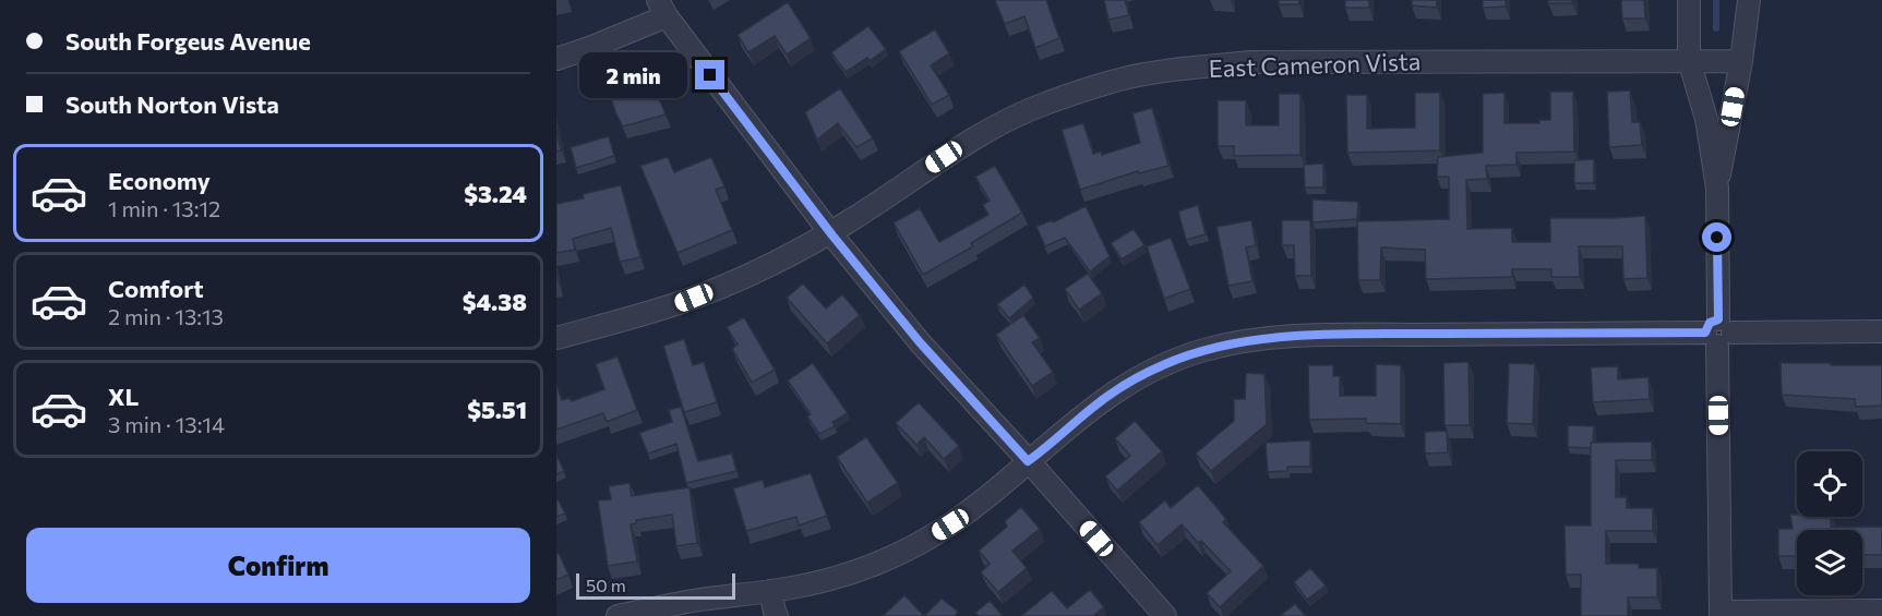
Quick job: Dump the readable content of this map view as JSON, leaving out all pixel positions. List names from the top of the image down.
{
  "streets": {
    "street": ["East Cameron Vista"]
  },
  "scale_bar": "50 m",
  "page": {
    "banner": ["South Forgeus Avenue", "South Norton Vista"],
    "bubble": "2 min",
    "list": [
      {
        "name": "Economy",
        "note": "1 min · 13:12",
        "value": "$3.24"
      },
      {
        "name": "Comfort",
        "note": "2 min · 13:13",
        "value": "$4.38"
      },
      {
        "name": "XL",
        "note": "3 min · 13:14",
        "value": "$5.51"
      }
    ],
    "buttons": "Confirm",
    "scale": "50 m"
  }
}
